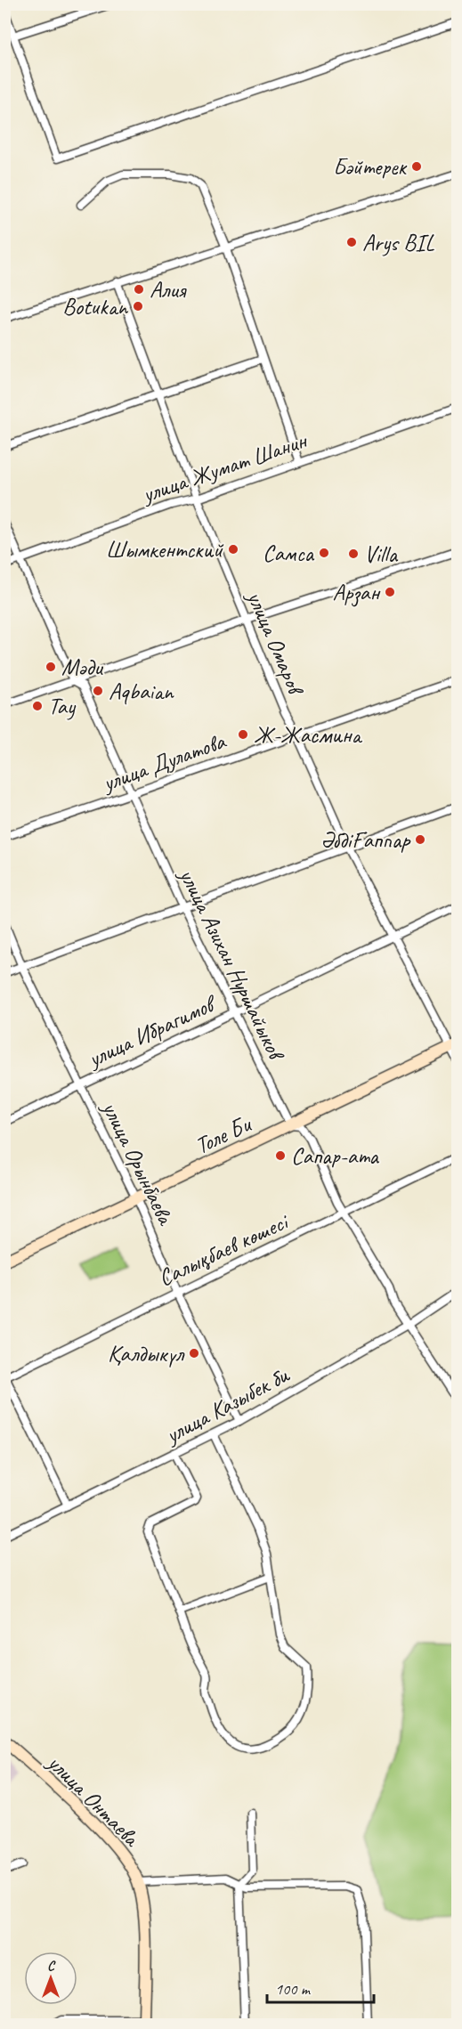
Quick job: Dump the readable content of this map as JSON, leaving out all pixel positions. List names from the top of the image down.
{
  "streets": {
    "main road": ["Толе Би", "улица Онтаева"],
    "street": [
      "улица Жумат Шанин",
      "улица Омаров",
      "улица Дулатова",
      "улица Азихан Нуршайыков",
      "улица Ибрагимов",
      "улица Орынбаева",
      "Салықбаев көшесі",
      "улица Казыбек би"
    ]
  },
  "crossings": [
    ["улица Жумат Шанин", "улица Омаров"],
    ["улица Жумат Шанин", "улица Азихан Нуршайыков"],
    ["улица Омаров", "улица Дулатова"],
    ["улица Омаров", "улица Ибрагимов"],
    ["улица Омаров", "Толе Би"],
    ["улица Дулатова", "улица Азихан Нуршайыков"],
    ["улица Азихан Нуршайыков", "улица Ибрагимов"],
    ["улица Азихан Нуршайыков", "Толе Би"],
    ["улица Азихан Нуршайыков", "Салықбаев көшесі"],
    ["улица Азихан Нуршайыков", "улица Казыбек би"],
    ["улица Ибрагимов", "улица Орынбаева"],
    ["Толе Би", "улица Орынбаева"],
    ["улица Орынбаева", "Салықбаев көшесі"],
    ["улица Орынбаева", "улица Казыбек би"]
  ],
  "places": [
    "Бәйтерек",
    "Arys BIL",
    "Алия",
    "Botukan",
    "Шымкентский",
    "Самса",
    "Villa",
    "Арзан",
    "Мәди",
    "Aqbaian",
    "Тау",
    "Ж-Жасмина",
    "ӘбдіҒаппар",
    "Сапар-ата",
    "Қалдыкүл"
  ],
  "scale_bar": "100 m",
  "north": "top"
}
